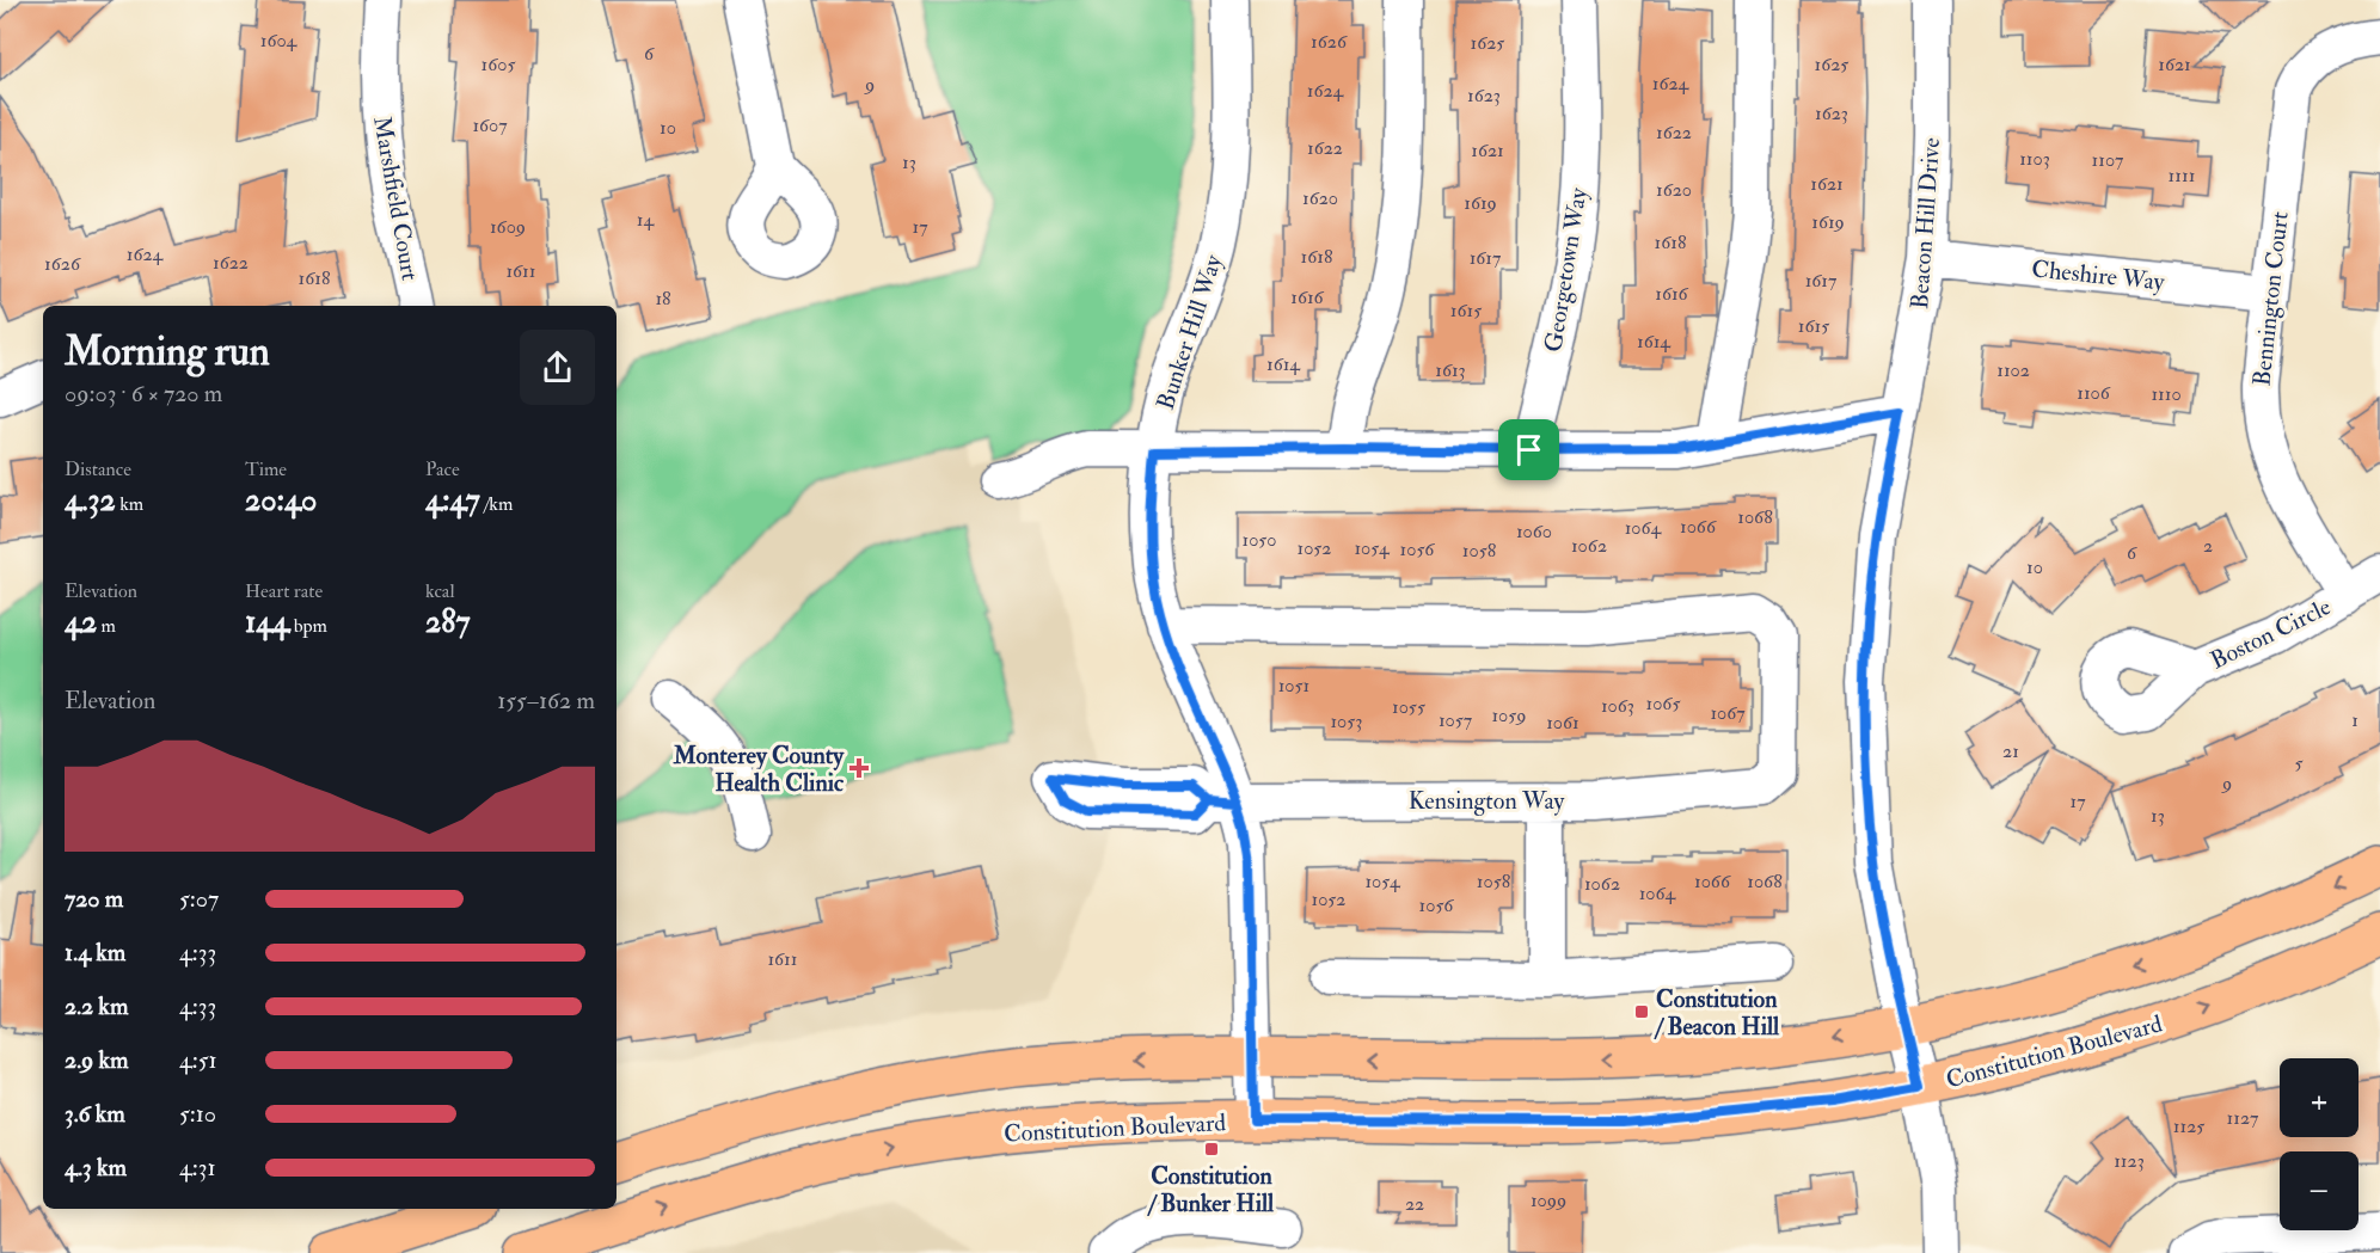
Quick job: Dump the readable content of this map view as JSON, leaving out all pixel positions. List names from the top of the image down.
{
  "streets": {
    "main road": ["Constitution Boulevard"],
    "street": [
      "Marshfield Court",
      "Beacon Hill Drive",
      "Georgetown Way",
      "Cheshire Way",
      "Bennington Court",
      "Bunker Hill Way",
      "Boston Circle",
      "Kensington Way"
    ]
  },
  "crossings": [
    ["Beacon Hill Drive", "Cheshire Way"],
    ["Beacon Hill Drive", "Constitution Boulevard"],
    ["Cheshire Way", "Bennington Court"],
    ["Bennington Court", "Boston Circle"],
    ["Bunker Hill Way", "Kensington Way"],
    ["Bunker Hill Way", "Constitution Boulevard"]
  ],
  "places": {
    "health": ["Monterey County Health Clinic"],
    "transit": ["Constitution / Beacon Hill", "Constitution / Bunker Hill"]
  },
  "house_numbers": [
    "1604",
    "1626",
    "1625",
    "6",
    "1605",
    "1625",
    "1621",
    "1624",
    "9",
    "1624",
    "1623",
    "1623",
    "1607",
    "10",
    "1622",
    "1622",
    "1621",
    "1103",
    "1107",
    "13",
    "1111",
    "1621",
    "1620",
    "1620",
    "1619",
    "14",
    "1619",
    "1609",
    "17",
    "1618",
    "1624",
    "1618",
    "1617",
    "1622",
    "1626",
    "1611",
    "1618",
    "1617",
    "1616",
    "1616",
    "18",
    "1615",
    "1615",
    "1614",
    "1614",
    "1613",
    "1102",
    "1106",
    "1110",
    "1068",
    "1066",
    "1064",
    "1060",
    "1050",
    "1062",
    "2",
    "1052",
    "1054",
    "1056",
    "1058",
    "6",
    "10",
    "1051",
    "1065",
    "1063",
    "1055",
    "1067",
    "1059",
    "1057",
    "1",
    "1053",
    "1061",
    "21",
    "5",
    "9",
    "17",
    "13",
    "1054",
    "1058",
    "1066",
    "1068",
    "1062",
    "1064",
    "1052",
    "1056",
    "1611",
    "1127",
    "1125",
    "1123",
    "1099",
    "22"
  ],
  "page": {
    "heading": ["Morning run", "09:03 · 6 × 720 m"],
    "stats": [
      ["Distance", "4.32 km"],
      ["Time", "20:40"],
      ["Pace", "4:47 /km"],
      ["Elevation", "42 m"],
      ["Heart rate", "144 bpm"],
      ["kcal", "287"]
    ],
    "chart": ["Elevation", "155–162 m"],
    "list": [
      {
        "name": "720 m",
        "note": "5:07"
      },
      {
        "name": "1.4 km",
        "note": "4:33"
      },
      {
        "name": "2.2 km",
        "note": "4:33"
      },
      {
        "name": "2.9 km",
        "note": "4:51"
      },
      {
        "name": "3.6 km",
        "note": "5:10"
      },
      {
        "name": "4.3 km",
        "note": "4:31"
      }
    ],
    "map_buttons": ["+", "−"]
  }
}
